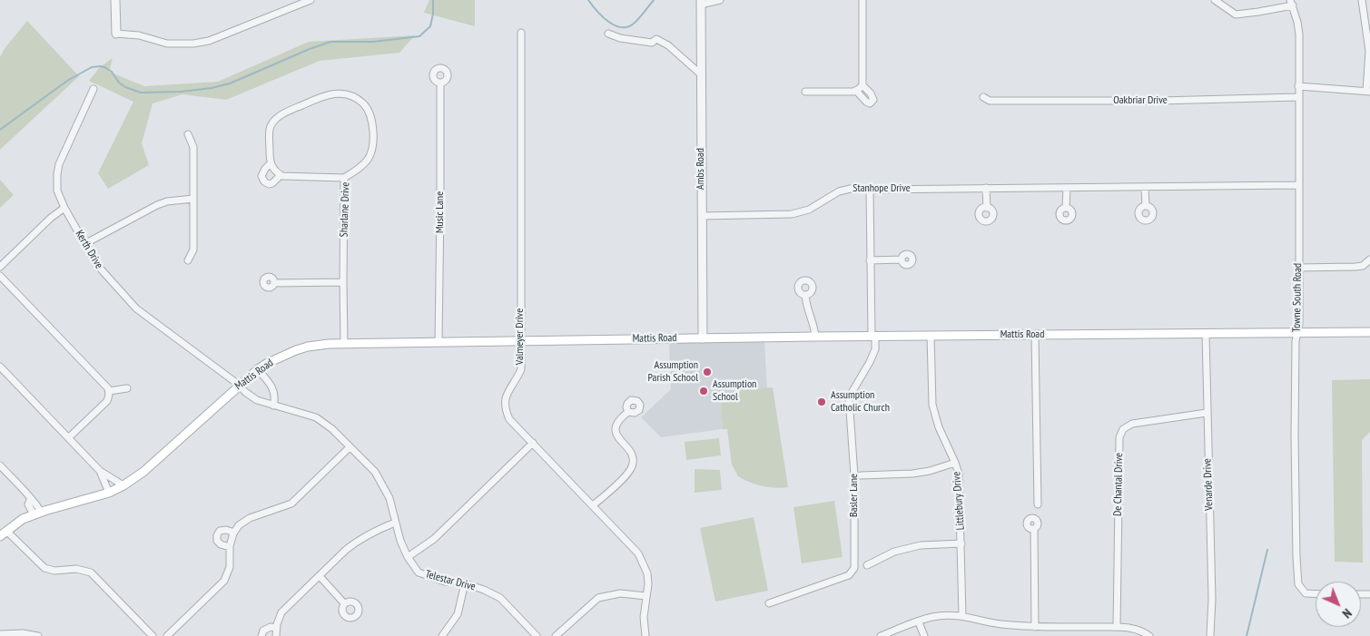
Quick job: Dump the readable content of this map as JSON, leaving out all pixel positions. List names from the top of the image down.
{
  "streets": {
    "main road": ["Mattis Road"],
    "street": [
      "Oakbriar Drive",
      "Ambs Road",
      "Stanhope Drive",
      "Sharlane Drive",
      "Music Lane",
      "Kerth Drive",
      "Towne South Road",
      "Valmeyer Drive",
      "De Chantal Drive",
      "Venarde Drive",
      "Basler Lane",
      "Littlebury Drive",
      "Telestar Drive"
    ]
  },
  "crossings": [
    ["Oakbriar Drive", "Towne South Road"],
    ["Ambs Road", "Stanhope Drive"],
    ["Ambs Road", "Mattis Road"],
    ["Stanhope Drive", "Towne South Road"],
    ["Sharlane Drive", "Mattis Road"],
    ["Music Lane", "Mattis Road"],
    ["Kerth Drive", "Mattis Road"],
    ["Kerth Drive", "Telestar Drive"],
    ["Towne South Road", "Mattis Road"],
    ["Mattis Road", "Valmeyer Drive"],
    ["Mattis Road", "Venarde Drive"],
    ["Mattis Road", "Basler Lane"],
    ["Mattis Road", "Littlebury Drive"],
    ["Mattis Road", "Telestar Drive"],
    ["De Chantal Drive", "Venarde Drive"]
  ],
  "places": ["Assumption Parish School", "Assumption School", "Assumption Catholic Church"],
  "north": "bottom right"
}
